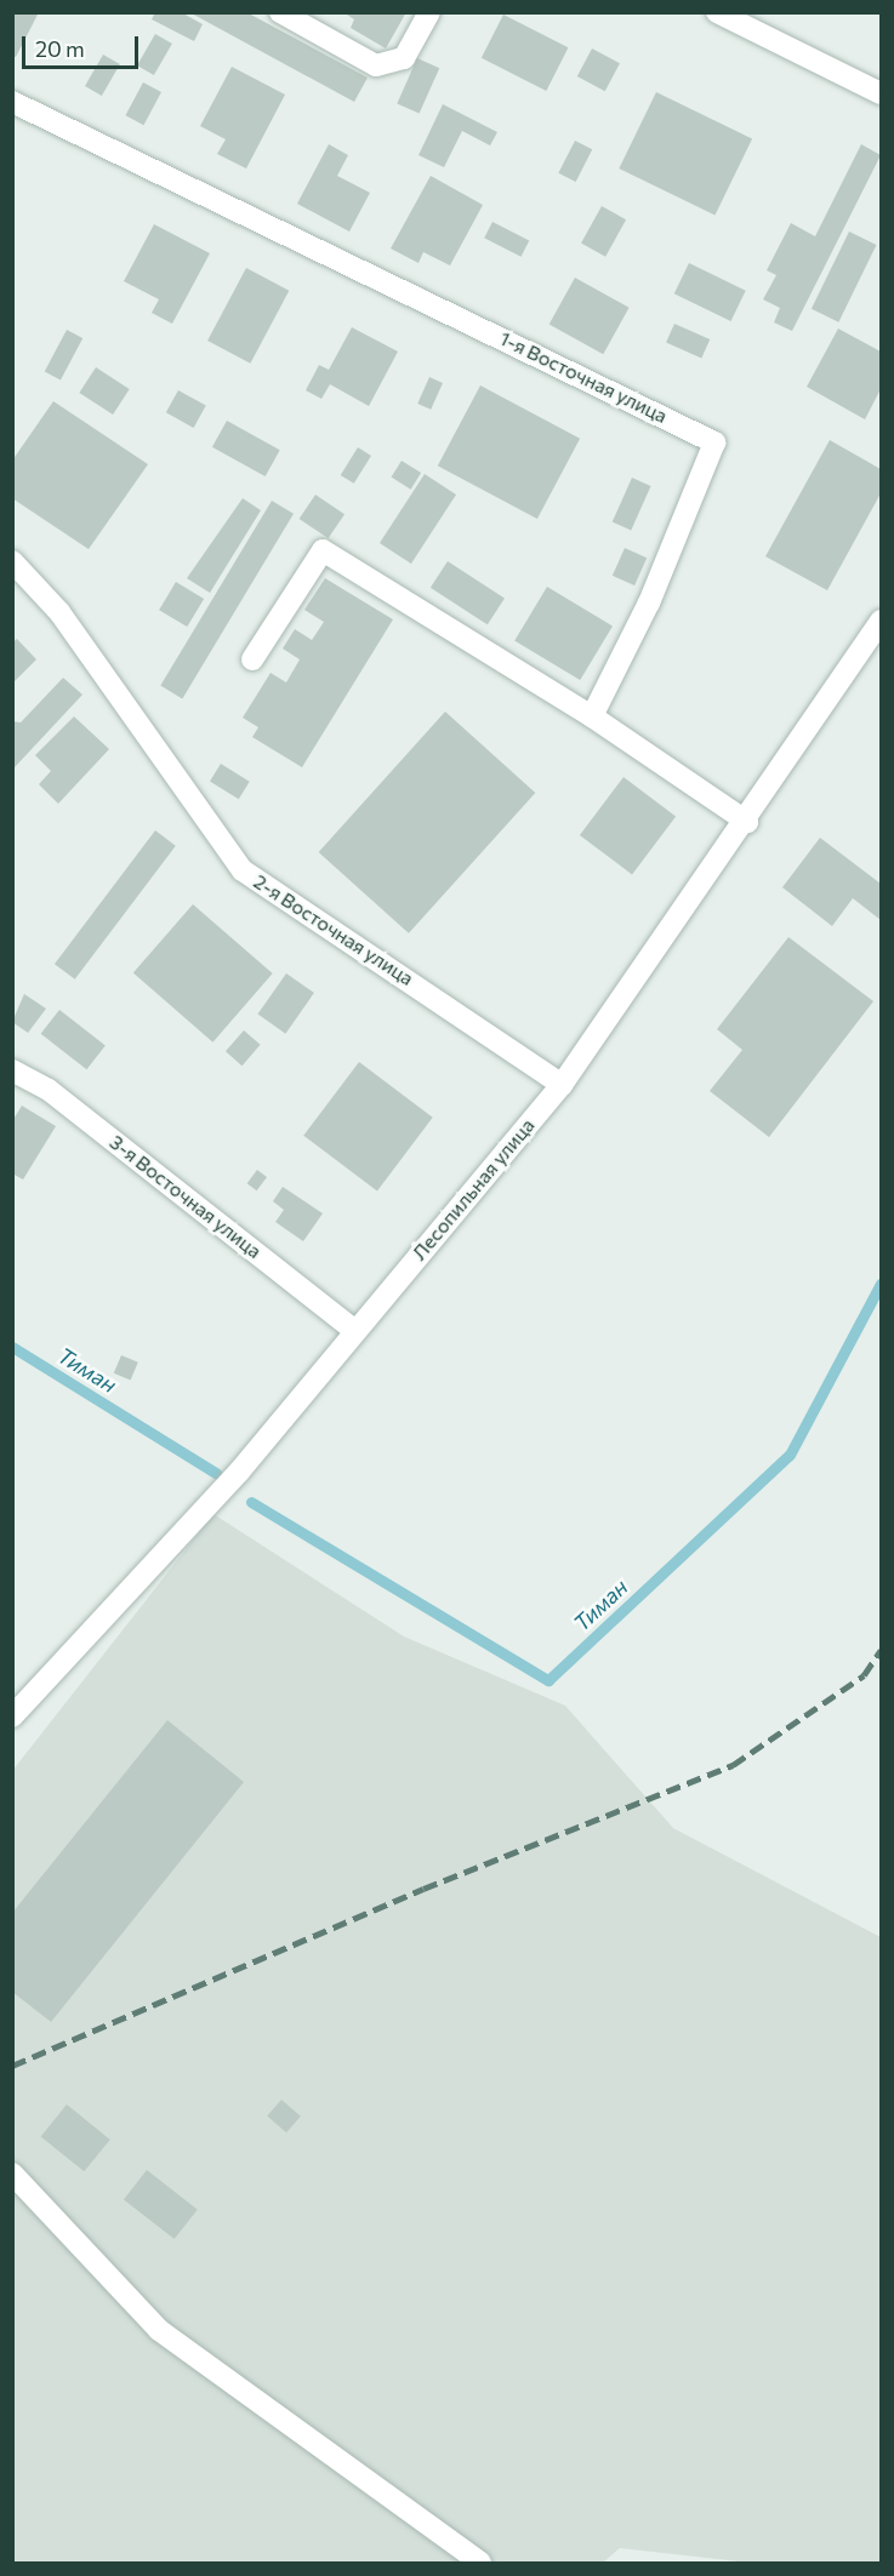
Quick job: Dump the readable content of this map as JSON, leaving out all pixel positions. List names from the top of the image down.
{
  "streets": {
    "street": [
      "1-я Восточная улица",
      "2-я Восточная улица",
      "Лесопильная улица",
      "3-я Восточная улица"
    ]
  },
  "crossings": [
    ["2-я Восточная улица", "Лесопильная улица"],
    ["Лесопильная улица", "3-я Восточная улица"]
  ],
  "water": ["Тиман"],
  "scale_bar": "20 m"
}
